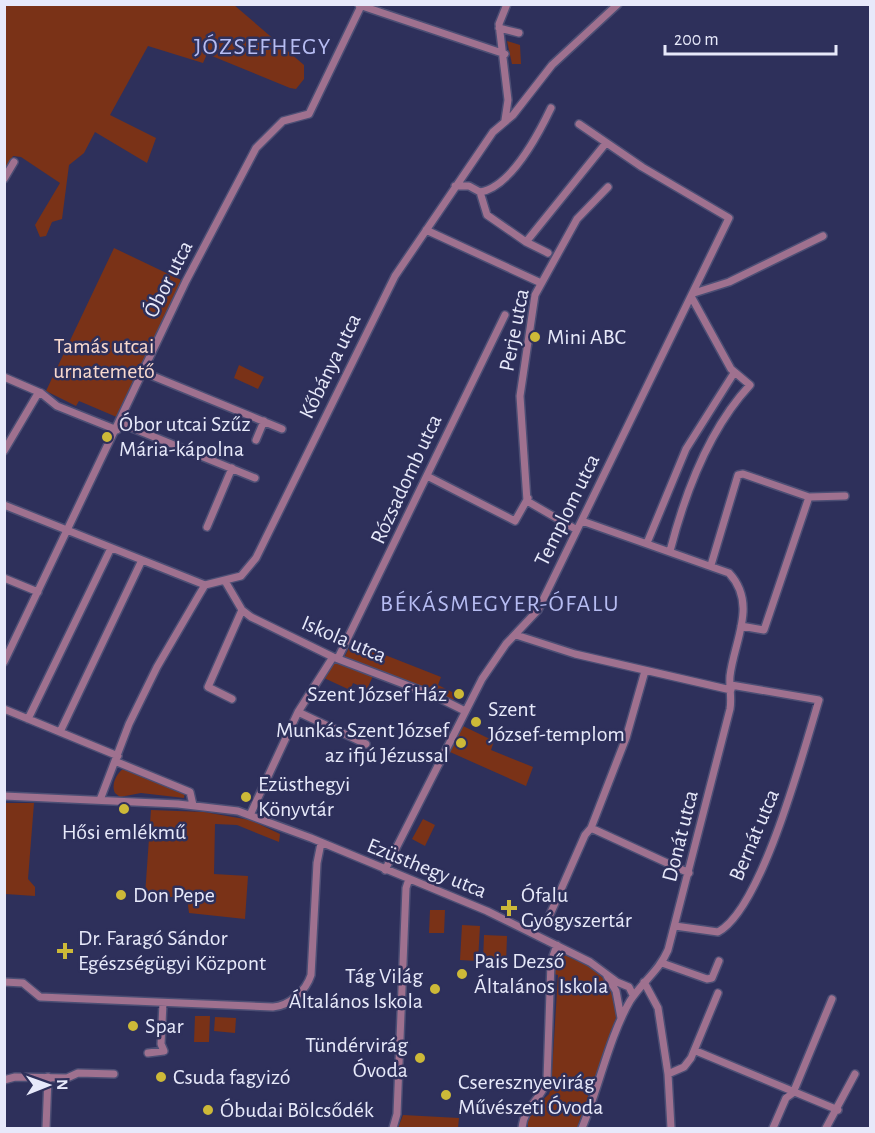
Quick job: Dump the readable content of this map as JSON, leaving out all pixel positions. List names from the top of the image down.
{
  "streets": {
    "street": [
      "Óbor utca",
      "Perje utca",
      "Kőbánya utca",
      "Rózsadomb utca",
      "Templom utca",
      "Iskola utca",
      "Bernát utca",
      "Donát utca",
      "Ezüsthegy utca"
    ]
  },
  "crossings": [
    ["Kőbánya utca", "Iskola utca"],
    ["Rózsadomb utca", "Iskola utca"],
    ["Rózsadomb utca", "Ezüsthegy utca"],
    ["Templom utca", "Iskola utca"],
    ["Templom utca", "Donát utca"],
    ["Templom utca", "Ezüsthegy utca"],
    ["Bernát utca", "Donát utca"],
    ["Donát utca", "Ezüsthegy utca"]
  ],
  "districts": ["JÓZSEFHEGY", "BÉKÁSMEGYER-ÓFALU"],
  "parks": ["Tamás utcai urnatemető"],
  "places": {
    "other": [
      "Mini ABC",
      "Óbor utcai Szűz Mária-kápolna",
      "Szent József Ház",
      "Szent József-templom",
      "Munkás Szent József az ifjú Jézussal",
      "Ezüsthegyi Könyvtár",
      "Hősi emlékmű",
      "Don Pepe",
      "Pais Dezső Általános Iskola",
      "Tág Világ Általános Iskola",
      "Spar",
      "Tündérvirág Óvoda",
      "Csuda fagyizó",
      "Cseresznyevirág Művészeti Óvoda",
      "Óbudai Bölcsődék"
    ],
    "health": ["Ófalu Gyógyszertár", "Dr. Faragó Sándor Egészségügyi Központ"]
  },
  "scale_bar": "200 m",
  "north": "right"
}
